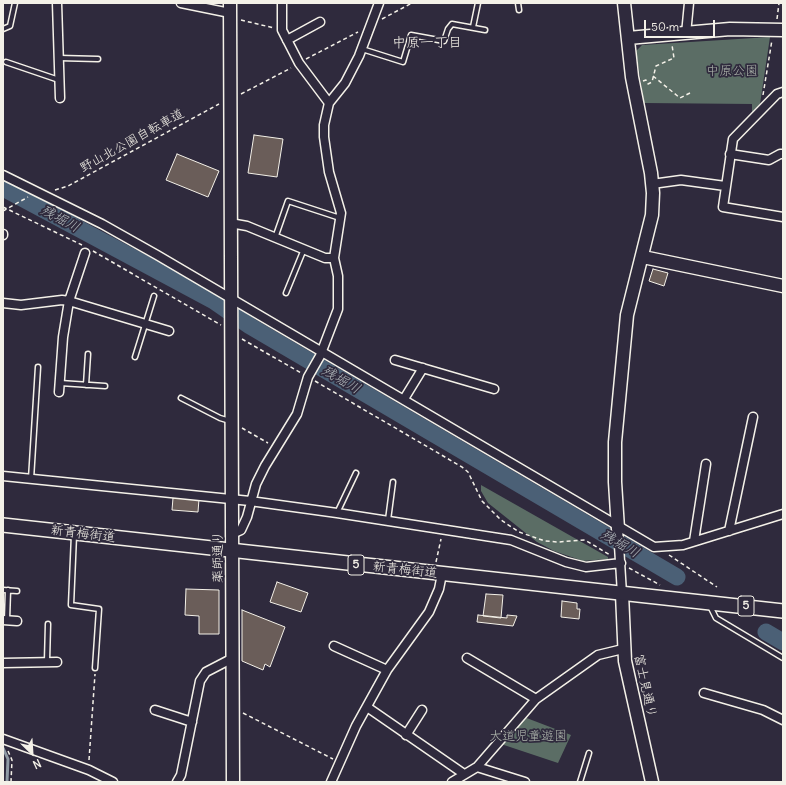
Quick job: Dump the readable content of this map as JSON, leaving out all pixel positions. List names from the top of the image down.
{
  "streets": {
    "main road": ["新青梅街道", "5"],
    "street": ["薬師通り", "富士見通り"],
    "path": ["野山北公園自転車道"]
  },
  "crossings": [
    ["新青梅街道", "薬師通り"],
    ["新青梅街道", "富士見通り"]
  ],
  "districts": ["中原一丁目"],
  "water": ["残堀川"],
  "parks": ["中原公園", "大道児童遊園"],
  "scale_bar": "50 m",
  "north": "bottom right"
}
